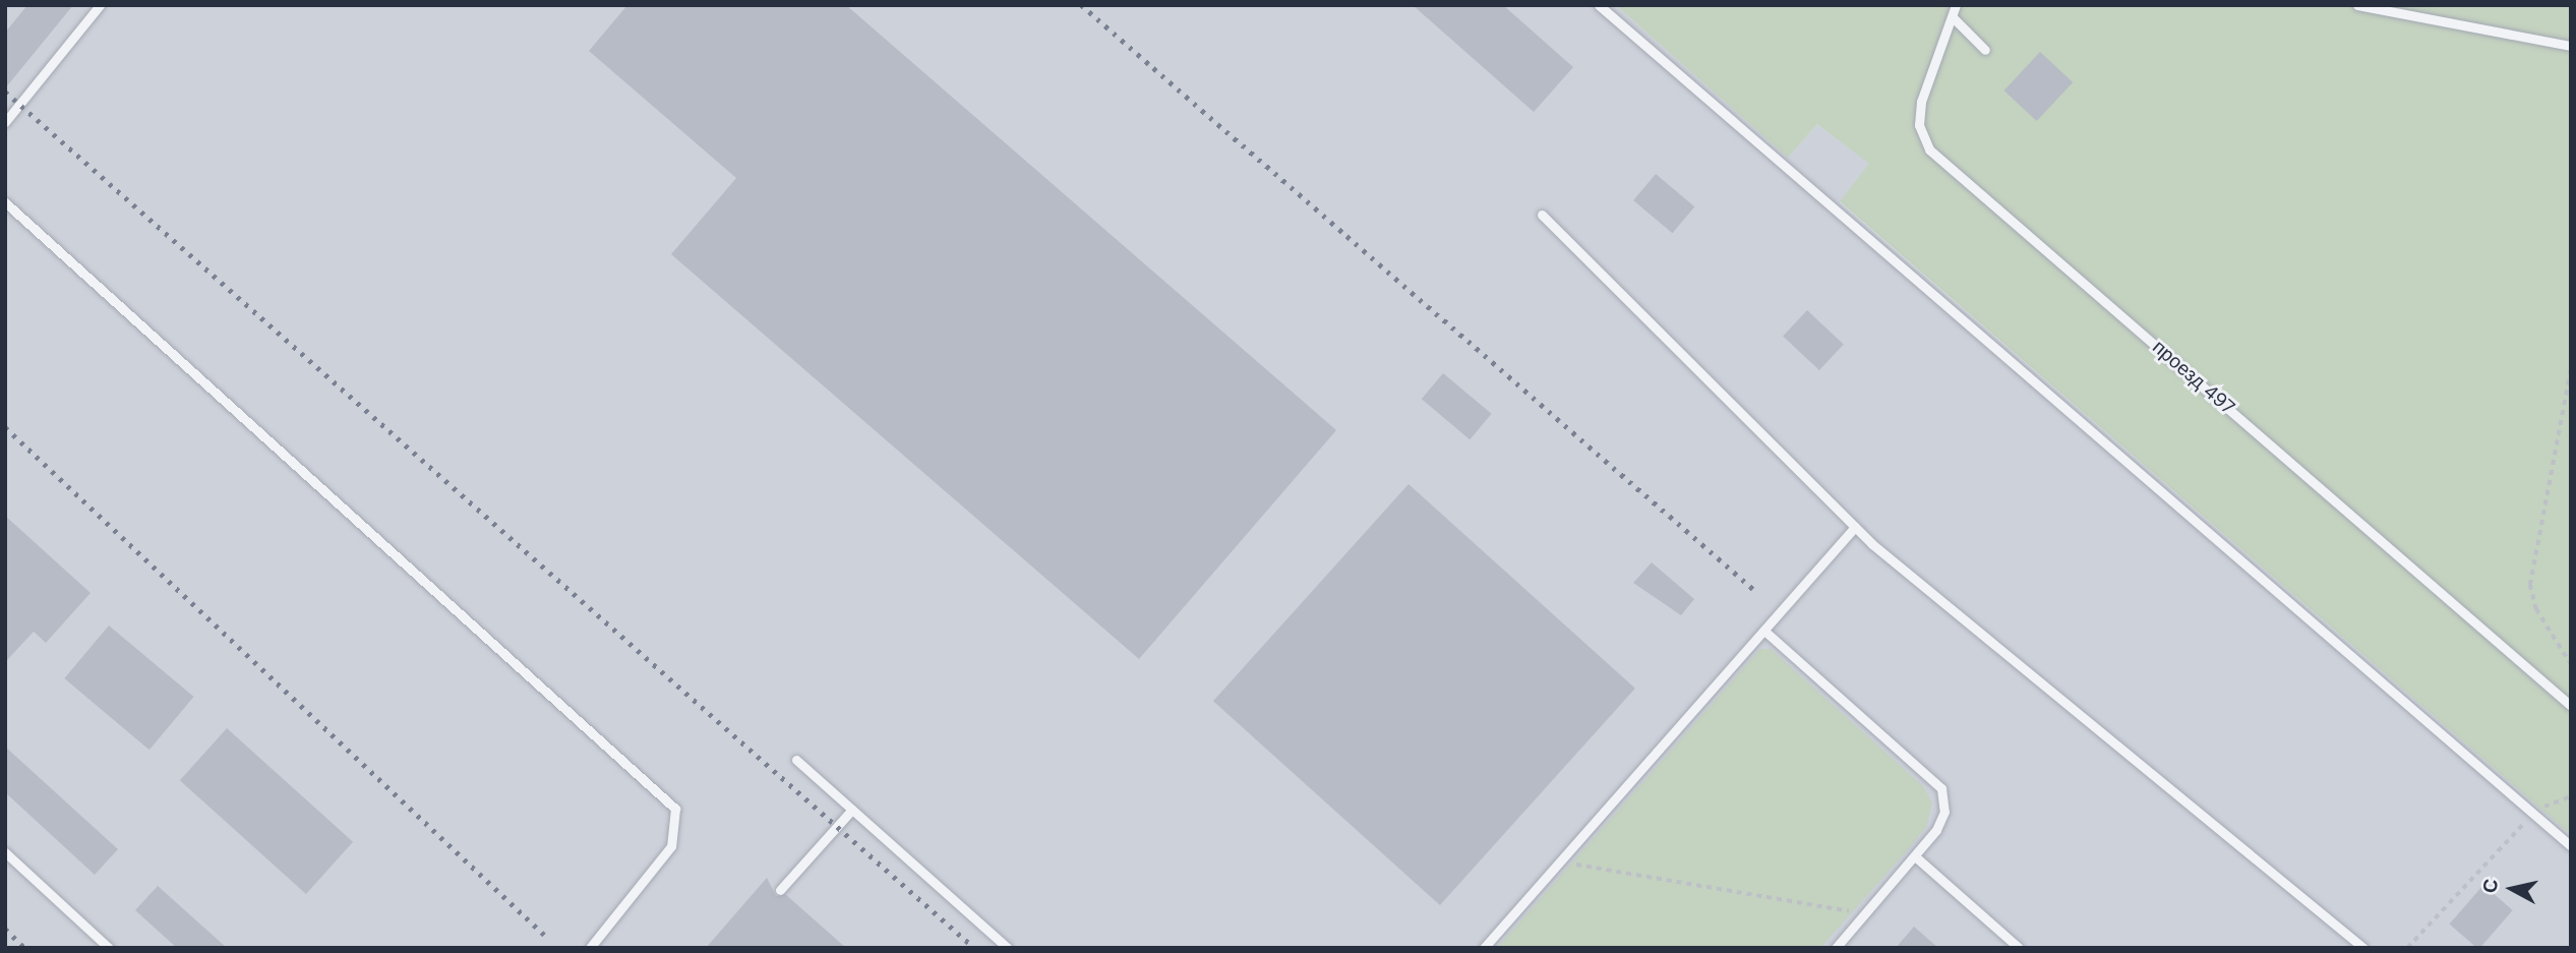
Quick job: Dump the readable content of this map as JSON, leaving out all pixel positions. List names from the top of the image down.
{
  "streets": {
    "lane": ["проезд 497"]
  },
  "north": "left"
}
